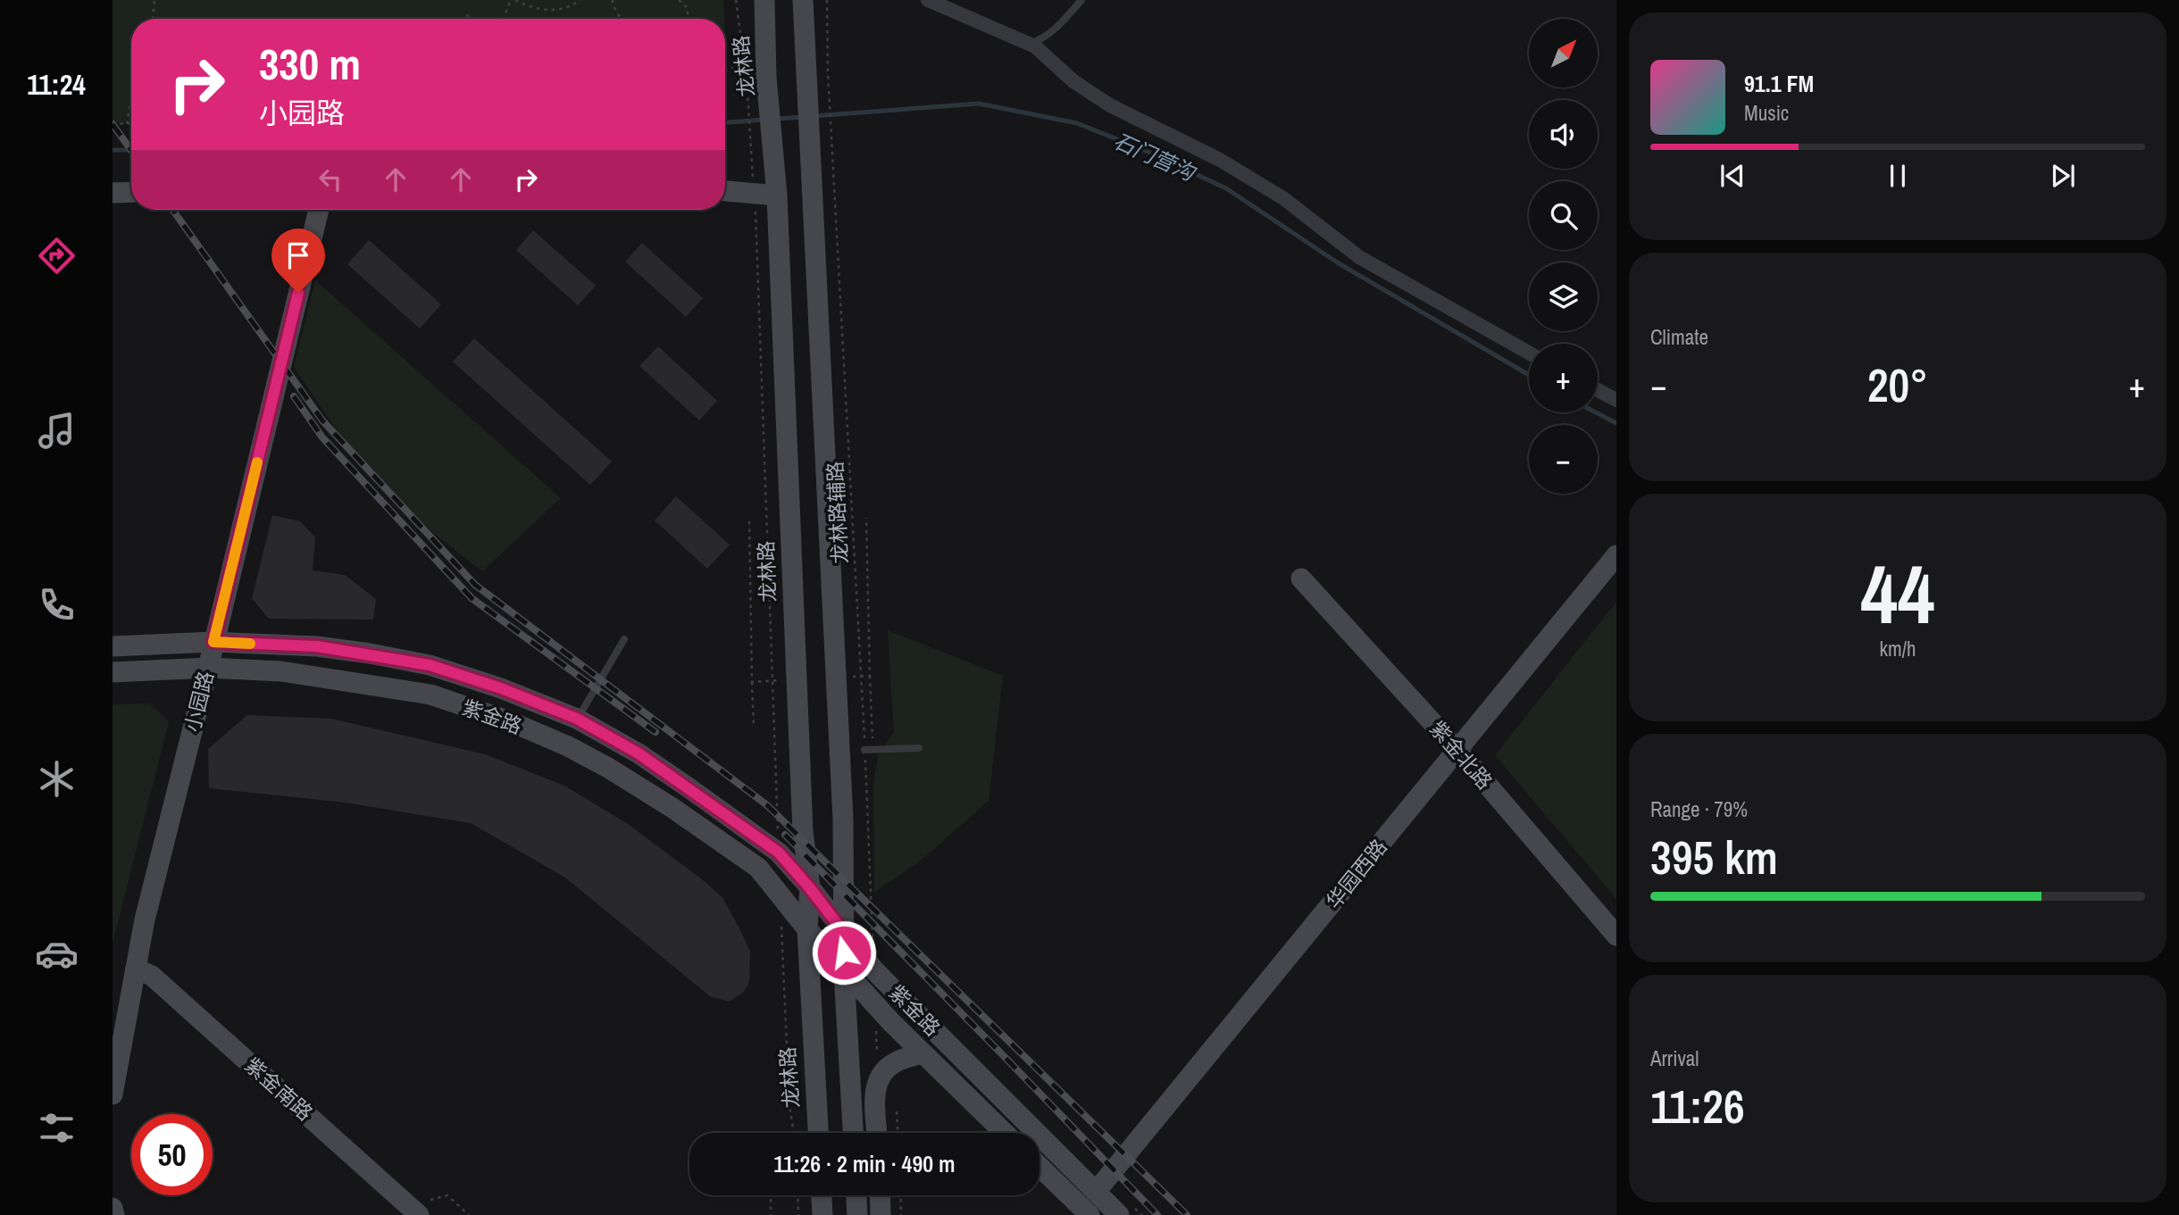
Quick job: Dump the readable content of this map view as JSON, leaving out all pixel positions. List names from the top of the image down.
{
  "streets": {
    "main road": [
      "龙林路",
      "小园路",
      "紫金路",
      "紫金北路",
      "华园西路",
      "紫金南路"
    ],
    "path": ["龙林路辅路"]
  },
  "crossings": [
    ["龙林路", "紫金路"],
    ["小园路", "紫金路"],
    ["小园路", "紫金南路"],
    ["紫金路", "华园西路"],
    ["紫金北路", "华园西路"]
  ],
  "water": ["石门营沟"],
  "north": "top right",
  "page": {
    "tabs": "11:24",
    "map_buttons": ["+", "−"],
    "turn": ["330 m", "小园路"],
    "song": ["91.1 FM", "Music"],
    "tile": [
      "Climate",
      ["44", "km/h"],
      ["Range · 79%", "395 km"],
      ["Arrival", "11:26"]
    ],
    "heat": ["−", "20°", "+"],
    "limit": "50",
    "trip": "11:26 · 2 min · 490 m"
  }
}
